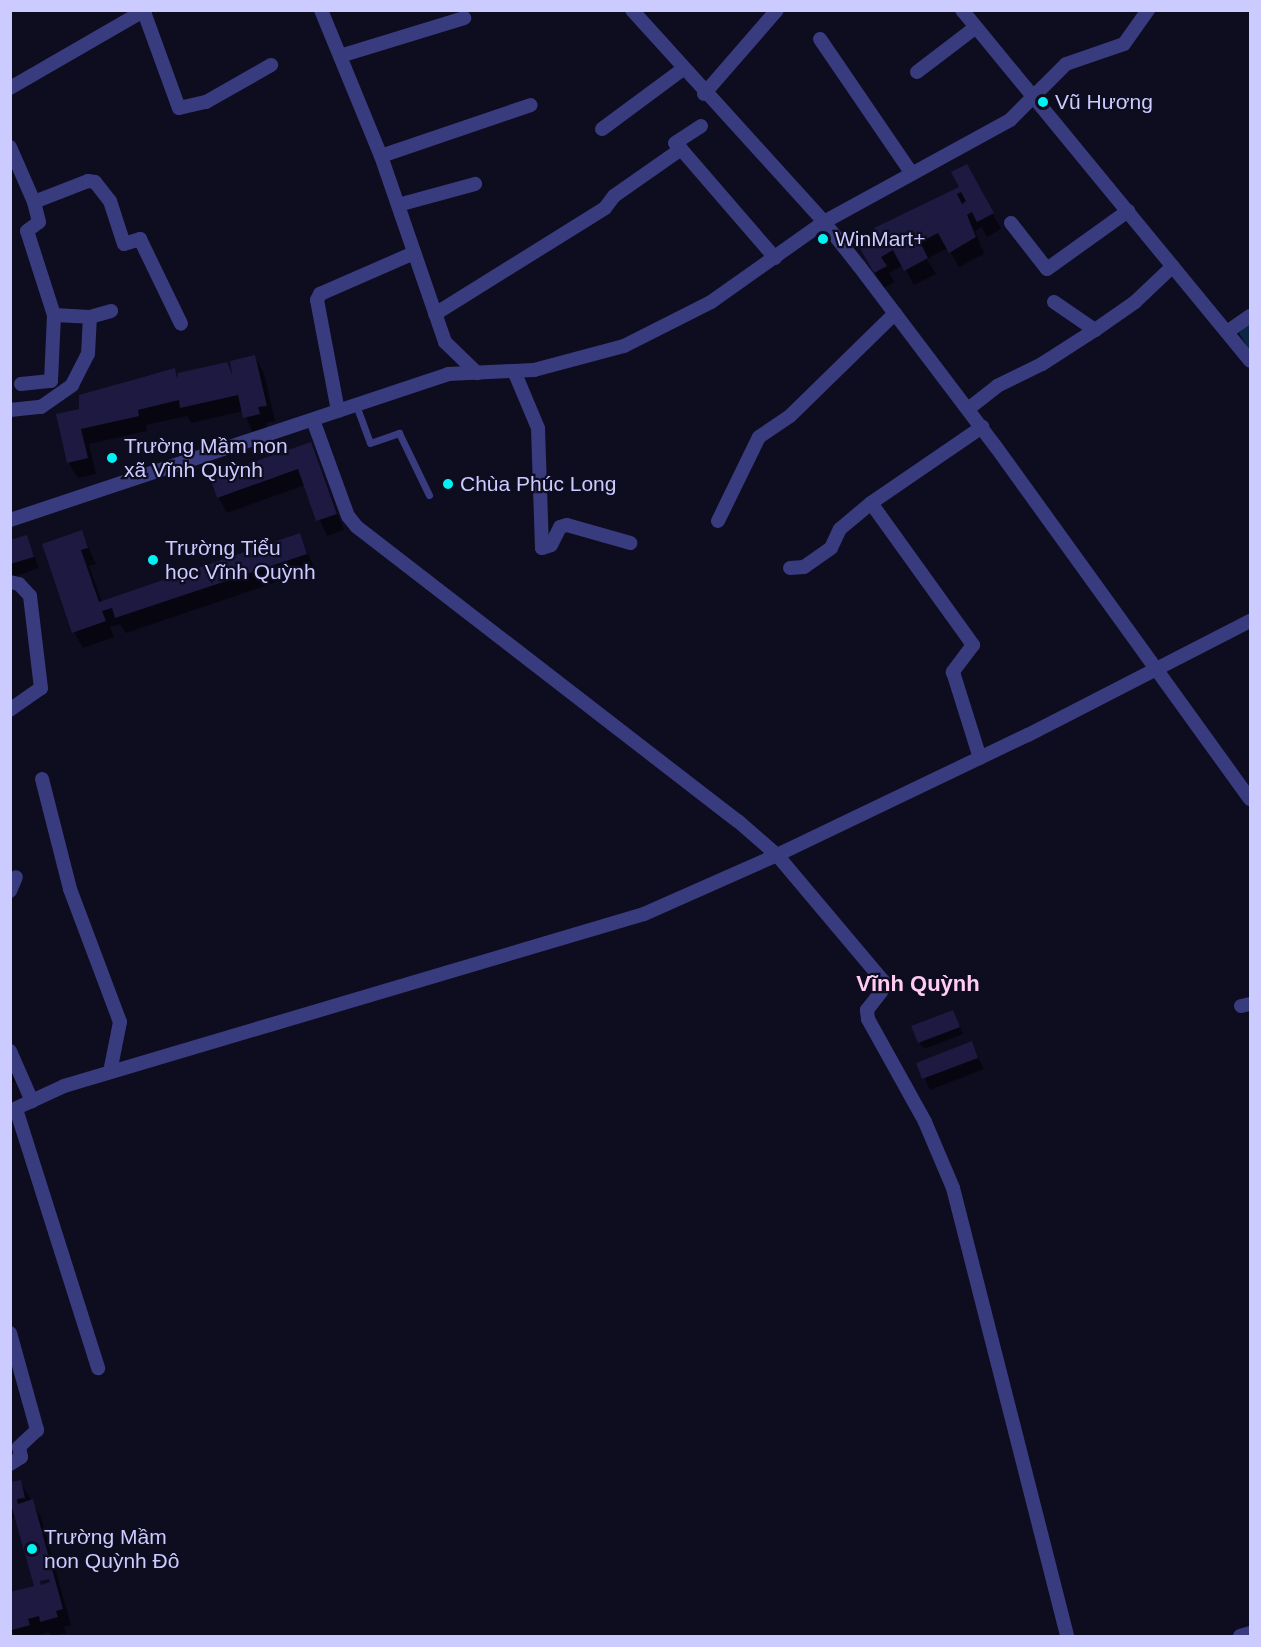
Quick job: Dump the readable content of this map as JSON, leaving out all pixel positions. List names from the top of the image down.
{
  "districts": ["Vĩnh Quỳnh"],
  "places": [
    "Vũ Hương",
    "WinMart+",
    "Trường Mầm non xã Vĩnh Quỳnh",
    "Chùa Phúc Long",
    "Trường Tiểu học Vĩnh Quỳnh",
    "Trường Mầm non Quỳnh Đô"
  ]
}
